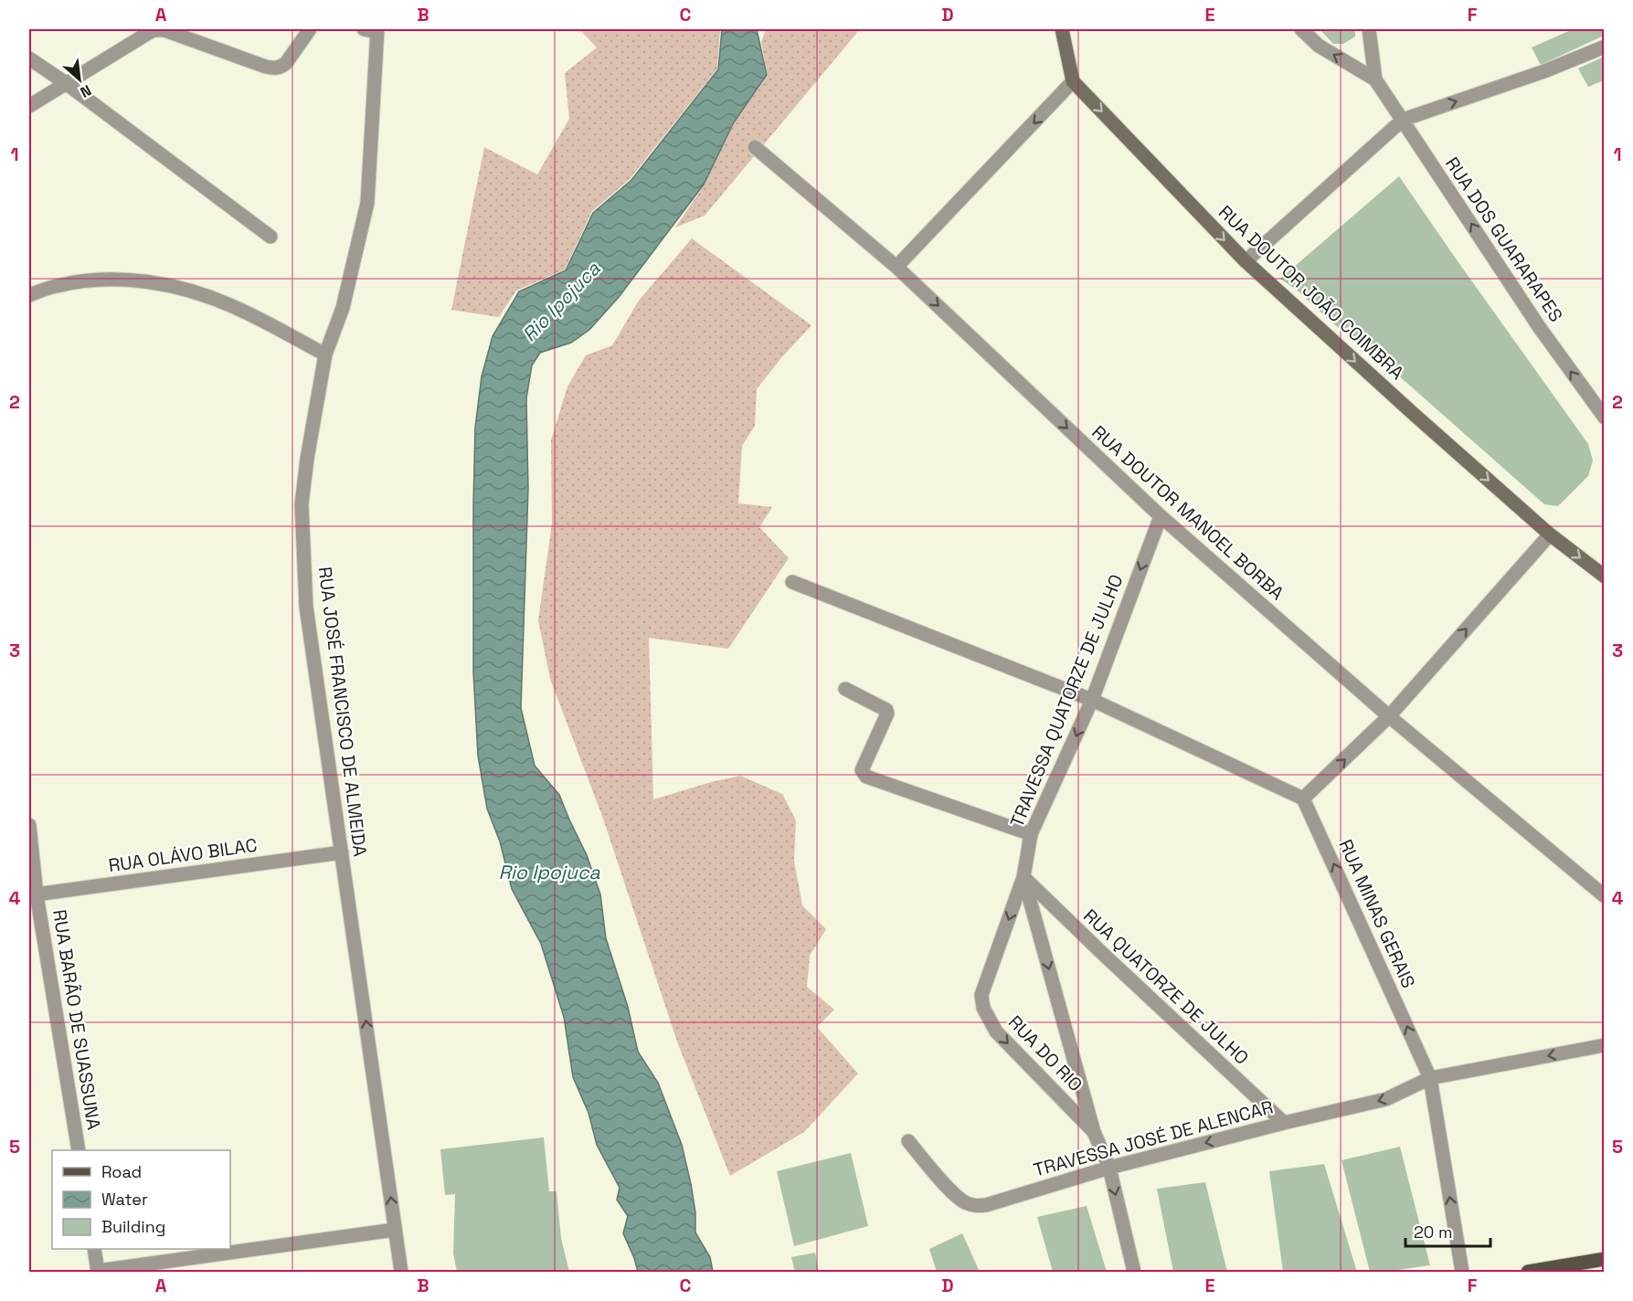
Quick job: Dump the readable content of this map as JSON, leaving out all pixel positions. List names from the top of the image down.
{
  "streets": {
    "street": [
      "RUA DOS GUARARAPES",
      "RUA DOUTOR JOÃO COIMBRA",
      "RUA DOUTOR MANOEL BORBA",
      "TRAVESSA QUATORZE DE JULHO",
      "RUA JOSÉ FRANCISCO DE ALMEIDA",
      "RUA OLÁVO BILAC",
      "RUA MINAS GERAIS",
      "RUA QUATORZE DE JULHO",
      "RUA BARÃO DE SUASSUNA",
      "RUA DO RIO",
      "TRAVESSA JOSÉ DE ALENCAR"
    ]
  },
  "crossings": [
    ["RUA DOUTOR MANOEL BORBA", "TRAVESSA QUATORZE DE JULHO"],
    ["TRAVESSA QUATORZE DE JULHO", "RUA QUATORZE DE JULHO"],
    ["TRAVESSA QUATORZE DE JULHO", "RUA DO RIO"],
    ["RUA JOSÉ FRANCISCO DE ALMEIDA", "RUA OLÁVO BILAC"],
    ["RUA OLÁVO BILAC", "RUA BARÃO DE SUASSUNA"],
    ["RUA MINAS GERAIS", "TRAVESSA JOSÉ DE ALENCAR"],
    ["RUA QUATORZE DE JULHO", "TRAVESSA JOSÉ DE ALENCAR"]
  ],
  "one_way": [
    "RUA DOS GUARARAPES",
    "RUA DOUTOR JOÃO COIMBRA",
    "TRAVESSA QUATORZE DE JULHO",
    "RUA MINAS GERAIS",
    "TRAVESSA JOSÉ DE ALENCAR"
  ],
  "water": ["Rio Ipojuca"],
  "legend": ["Road", "Water", "Building"],
  "scale_bar": "20 m",
  "north": "bottom right",
  "grid": {
    "columns": [
      "A",
      "B",
      "C",
      "D",
      "E",
      "F"
    ],
    "rows": [
      "1",
      "2",
      "3",
      "4",
      "5"
    ]
  }
}
